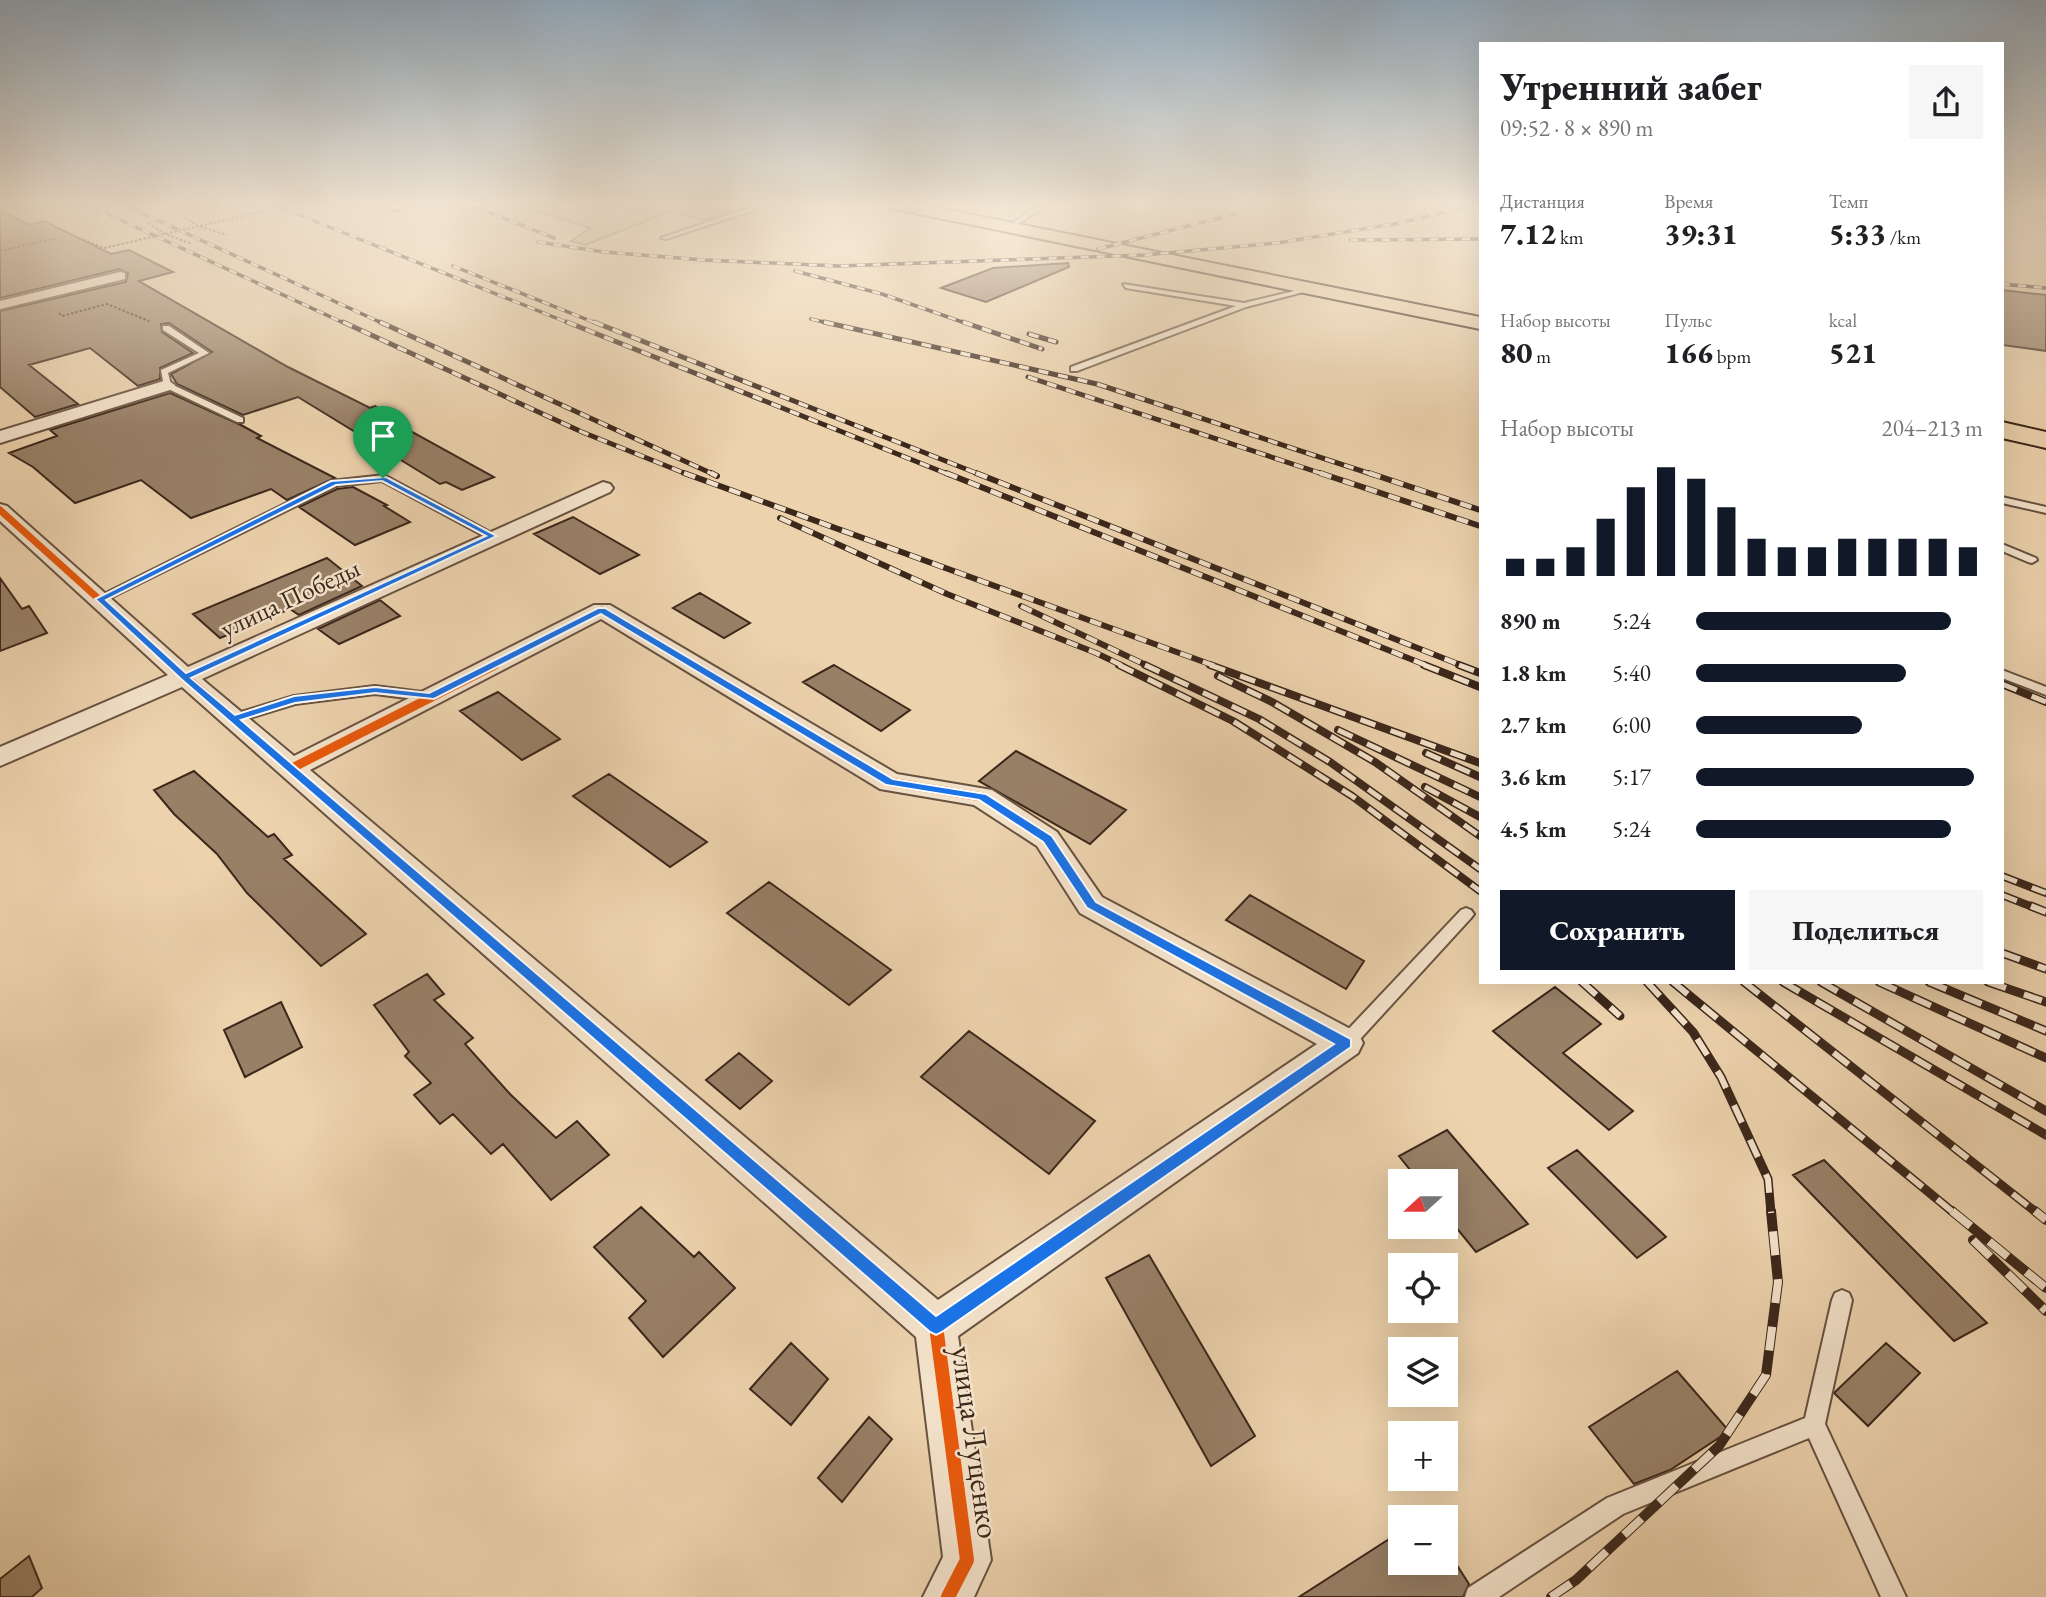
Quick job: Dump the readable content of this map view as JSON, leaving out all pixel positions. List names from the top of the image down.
{
  "streets": {
    "street": ["улица Победы", "улица Луценко"]
  },
  "north": "left",
  "page": {
    "heading": ["Утренний забег", "09:52 · 8 × 890 m"],
    "stats": [
      ["Дистанция", "7.12 km"],
      ["Время", "39:31"],
      ["Темп", "5:33 /km"],
      ["Набор высоты", "80 m"],
      ["Пульс", "166 bpm"],
      ["kcal", "521"]
    ],
    "chart": ["Набор высоты", "204–213 m"],
    "list": [
      {
        "name": "890 m",
        "note": "5:24"
      },
      {
        "name": "1.8 km",
        "note": "5:40"
      },
      {
        "name": "2.7 km",
        "note": "6:00"
      },
      {
        "name": "3.6 km",
        "note": "5:17"
      },
      {
        "name": "4.5 km",
        "note": "5:24"
      }
    ],
    "buttons": ["Сохранить", "Поделиться"],
    "map_buttons": ["+", "−"]
  }
}
